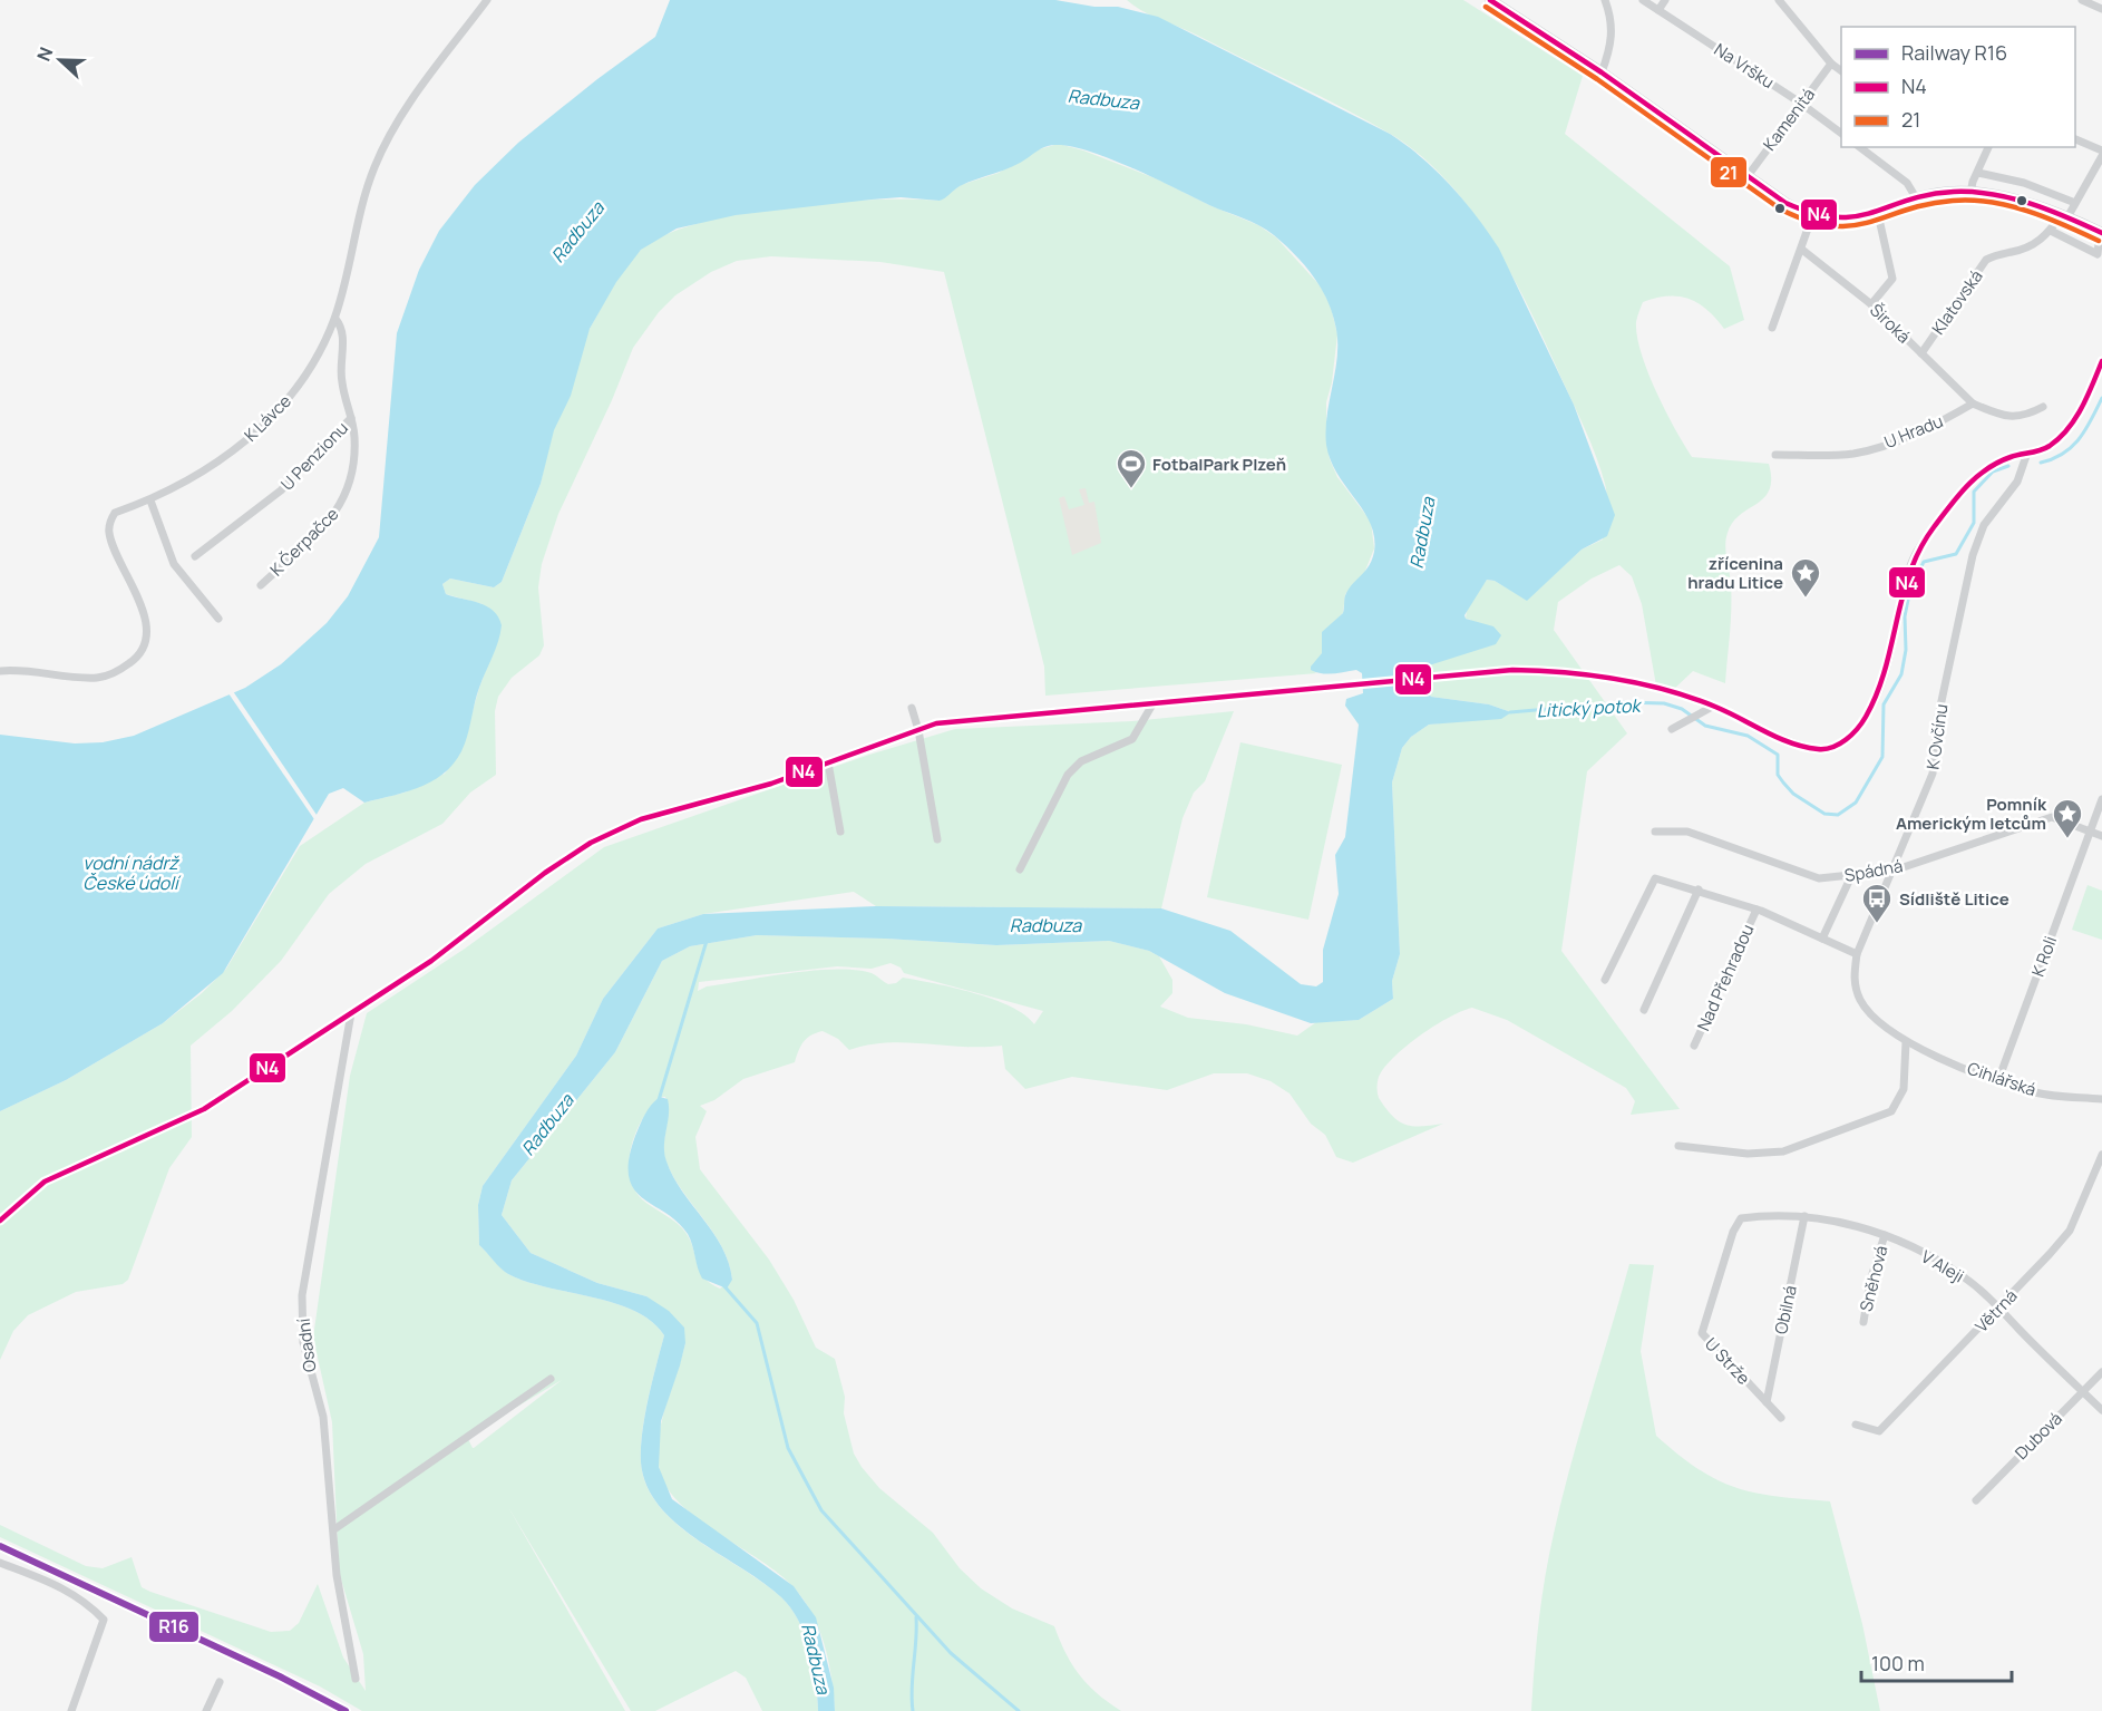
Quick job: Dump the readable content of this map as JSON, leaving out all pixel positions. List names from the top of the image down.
{
  "streets": {
    "street": [
      "Na Vršku",
      "Kamenitá",
      "Klatovská",
      "Široká",
      "K Lávce",
      "U Hradu",
      "U Penzionu",
      "K Čerpačce",
      "K Ovčínu",
      "Spádná",
      "K Roli",
      "Nad Přehradou",
      "Cihlářská",
      "V Aleji",
      "Sněhová",
      "Obilná",
      "Větrná",
      "Osadní",
      "U Strže",
      "Dubová"
    ]
  },
  "crossings": [
    ["Na Vršku", "Kamenitá"],
    ["Klatovská", "Široká"],
    ["Široká", "U Hradu"],
    ["K Lávce", "U Penzionu"],
    ["U Penzionu", "K Čerpačce"],
    ["K Ovčínu", "Spádná"],
    ["K Ovčínu", "Nad Přehradou"],
    ["K Ovčínu", "Cihlářská"],
    ["Spádná", "K Roli"],
    ["K Roli", "Cihlářská"],
    ["V Aleji", "Sněhová"],
    ["V Aleji", "Obilná"],
    ["V Aleji", "Větrná"],
    ["V Aleji", "U Strže"],
    ["V Aleji", "Dubová"],
    ["Obilná", "U Strže"]
  ],
  "water": ["Radbuza", "Litický potok", "vodní nádrž České údolí"],
  "places": {
    "sports": ["FotbalPark Plzeň"],
    "place": ["zřícenina hradu Litice", "Pomník Americkým letcům"],
    "bus stop": ["Sídliště Litice"]
  },
  "lines": ["transit line N4", "transit line 21", "rail line R16"],
  "legend": ["Railway R16", "N4", "21"],
  "scale_bar": "100 m",
  "north": "left"
}
